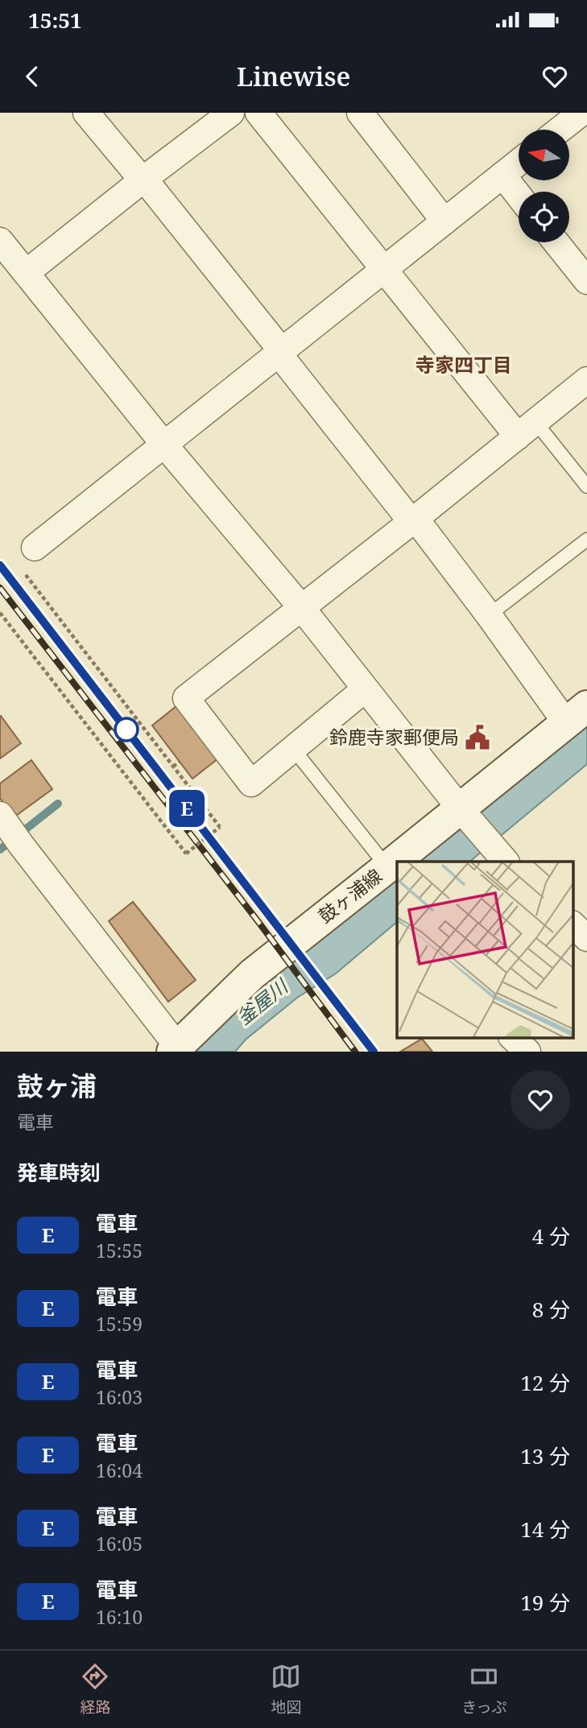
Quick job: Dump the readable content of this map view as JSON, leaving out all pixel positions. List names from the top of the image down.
{
  "streets": {
    "main road": ["鼓ヶ浦線"]
  },
  "districts": ["寺家四丁目"],
  "water": ["釜屋川"],
  "places": {
    "public building": ["鈴鹿寺家郵便局"]
  },
  "north": "left",
  "page": {
    "status": "15:51",
    "header": "Linewise",
    "on_map": "E",
    "heading": [
      ["鼓ヶ浦", "電車"],
      "発車時刻"
    ],
    "list": [
      {
        "mark": "E",
        "name": "電車",
        "note": "15:55",
        "value": "4 分"
      },
      {
        "mark": "E",
        "name": "電車",
        "note": "15:59",
        "value": "8 分"
      },
      {
        "mark": "E",
        "name": "電車",
        "note": "16:03",
        "value": "12 分"
      },
      {
        "mark": "E",
        "name": "電車",
        "note": "16:04",
        "value": "13 分"
      },
      {
        "mark": "E",
        "name": "電車",
        "note": "16:05",
        "value": "14 分"
      },
      {
        "mark": "E",
        "name": "電車",
        "note": "16:10",
        "value": "19 分"
      }
    ],
    "tabs": ["経路", "地図", "きっぷ"]
  }
}
